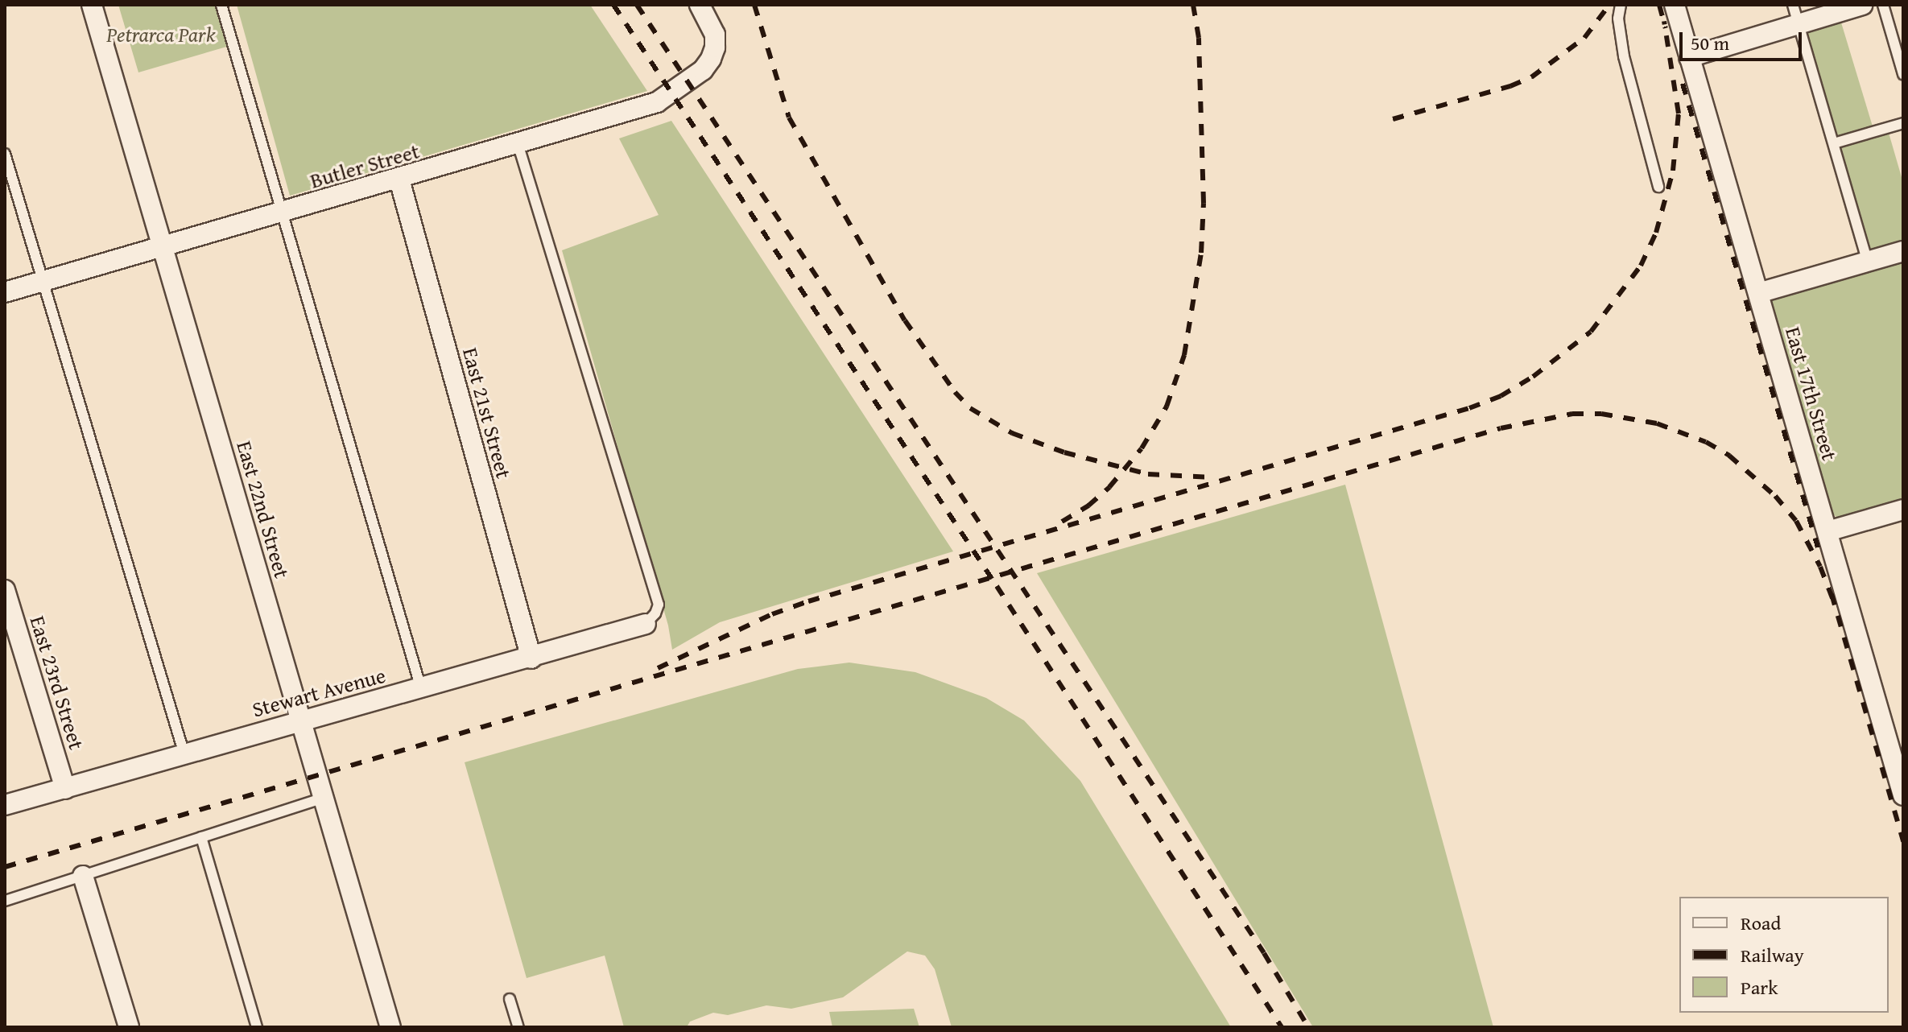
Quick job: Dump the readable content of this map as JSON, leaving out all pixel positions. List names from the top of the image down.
{
  "streets": {
    "street": [
      "Butler Street",
      "East 17th Street",
      "East 21st Street",
      "East 22nd Street",
      "East 23rd Street",
      "Stewart Avenue"
    ]
  },
  "crossings": [
    ["Butler Street", "East 21st Street"],
    ["Butler Street", "East 22nd Street"],
    ["East 21st Street", "Stewart Avenue"],
    ["East 22nd Street", "Stewart Avenue"],
    ["East 23rd Street", "Stewart Avenue"]
  ],
  "parks": ["Petrarca Park"],
  "legend": ["Road", "Railway", "Park"],
  "scale_bar": "50 m"
}
